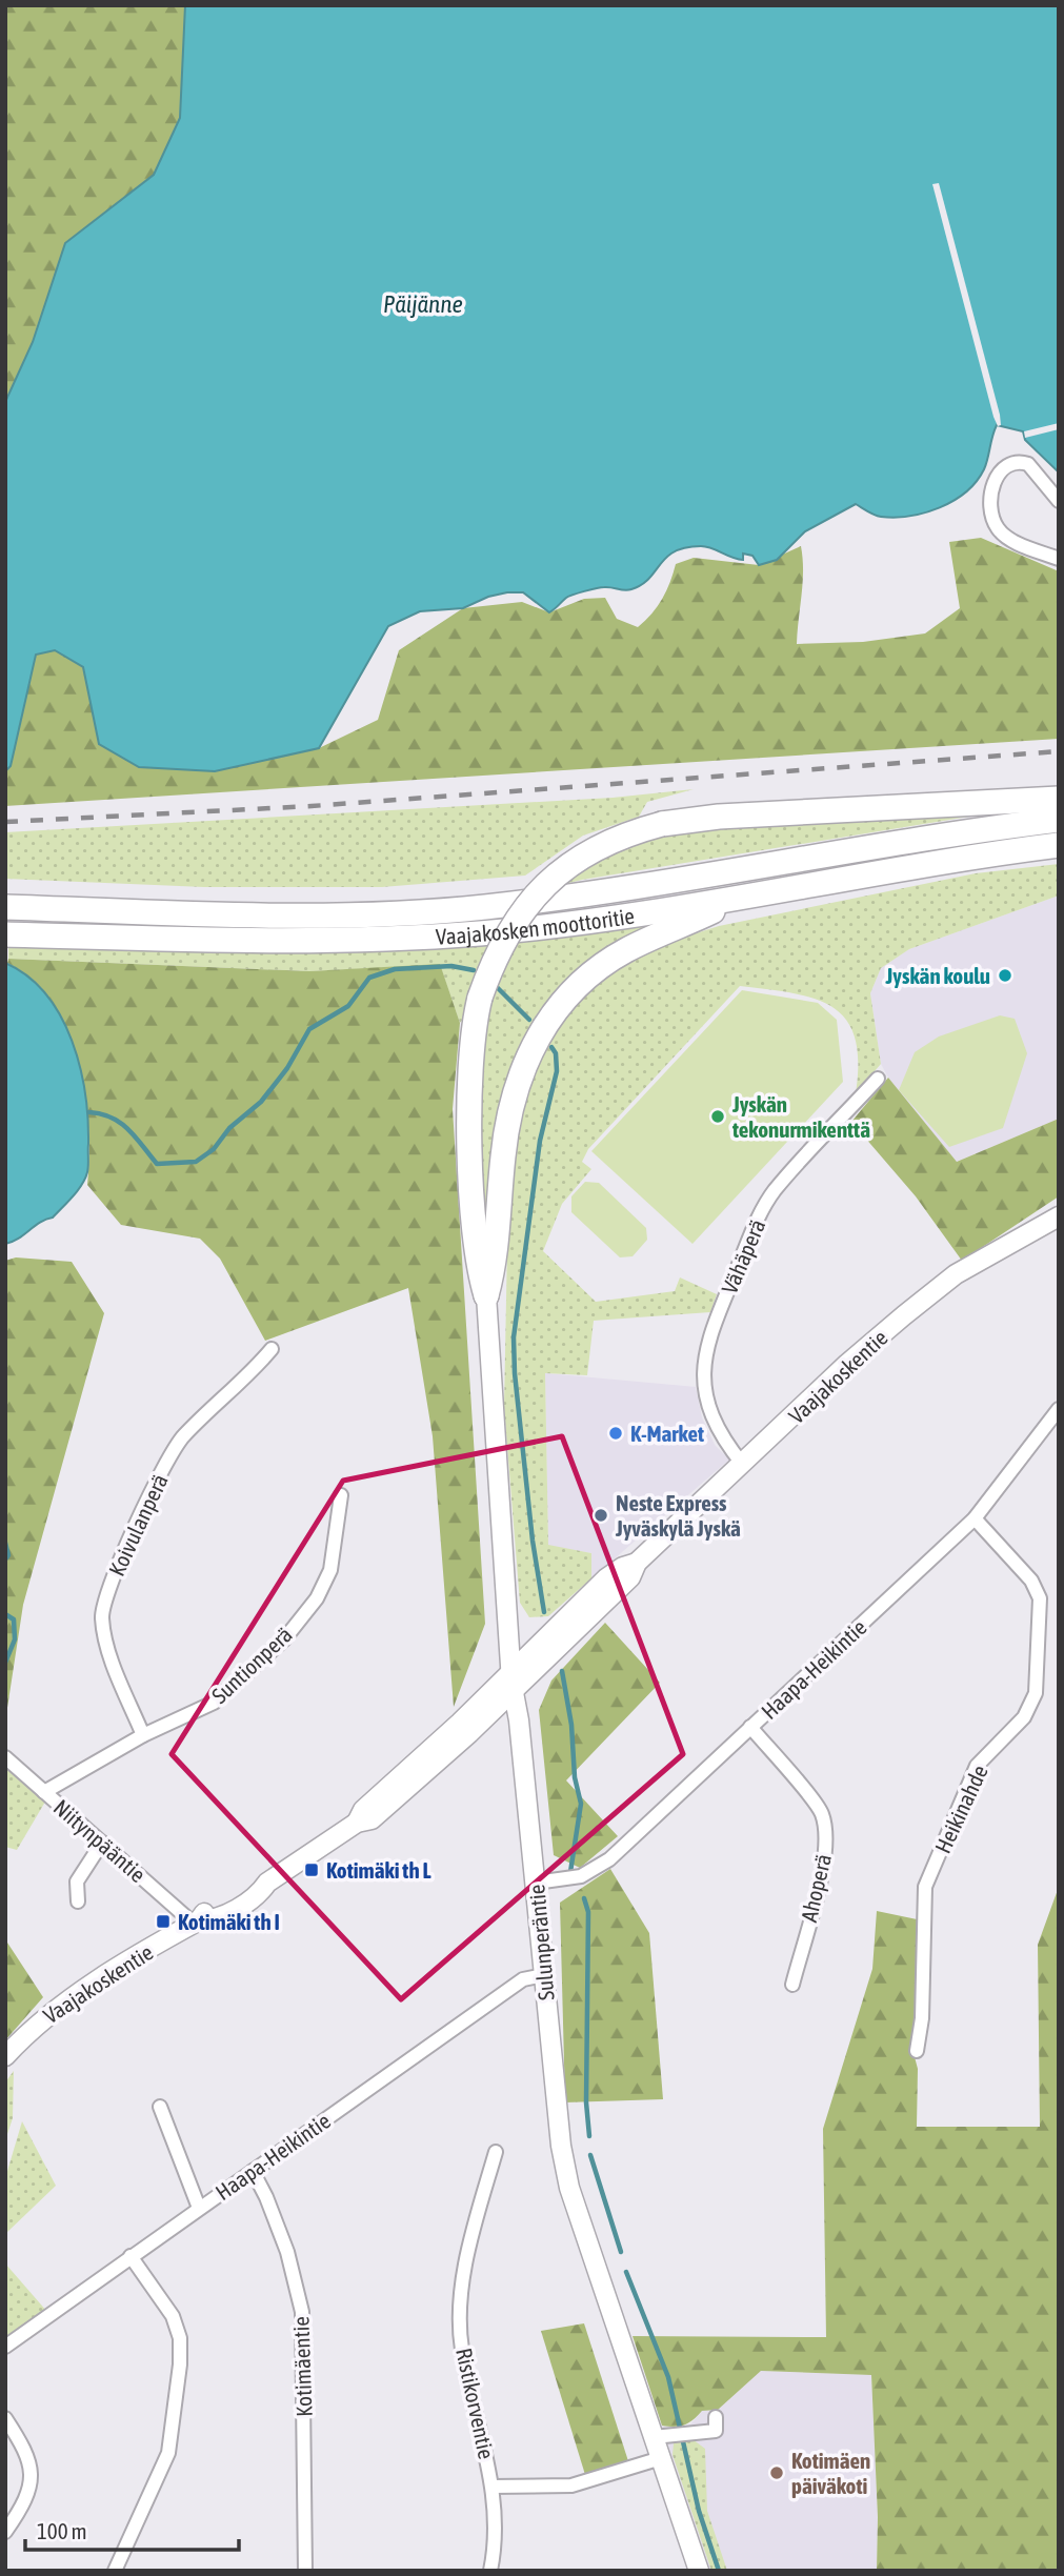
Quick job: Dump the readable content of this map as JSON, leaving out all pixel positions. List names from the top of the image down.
{
  "streets": {
    "highway": ["Vaajakosken moottoritie"],
    "main road": ["Vaajakoskentie", "Sulunperäntie"],
    "street": [
      "Vähäperä",
      "Koivulanperä",
      "Suntionperä",
      "Haapa-Heikintie",
      "Heikinahde",
      "Niitynpääntie",
      "Ahoperä",
      "Kotimäentie",
      "Ristikorventie"
    ]
  },
  "crossings": [
    ["Vähäperä", "Vaajakoskentie"],
    ["Vaajakoskentie", "Niitynpääntie"],
    ["Vaajakoskentie", "Sulunperäntie"],
    ["Koivulanperä", "Suntionperä"],
    ["Suntionperä", "Niitynpääntie"],
    ["Haapa-Heikintie", "Heikinahde"],
    ["Haapa-Heikintie", "Ahoperä"],
    ["Haapa-Heikintie", "Sulunperäntie"],
    ["Haapa-Heikintie", "Kotimäentie"]
  ],
  "water": ["Päijänne"],
  "places": {
    "other": [
      "Jyskän koulu",
      "Jyskän tekonurmikenttä",
      "K-Market",
      "Neste Express Jyväskylä Jyskä",
      "Kotimäen päiväkoti"
    ],
    "transit": ["Kotimäki th L", "Kotimäki th I"]
  },
  "scale_bar": "100 m"
}
